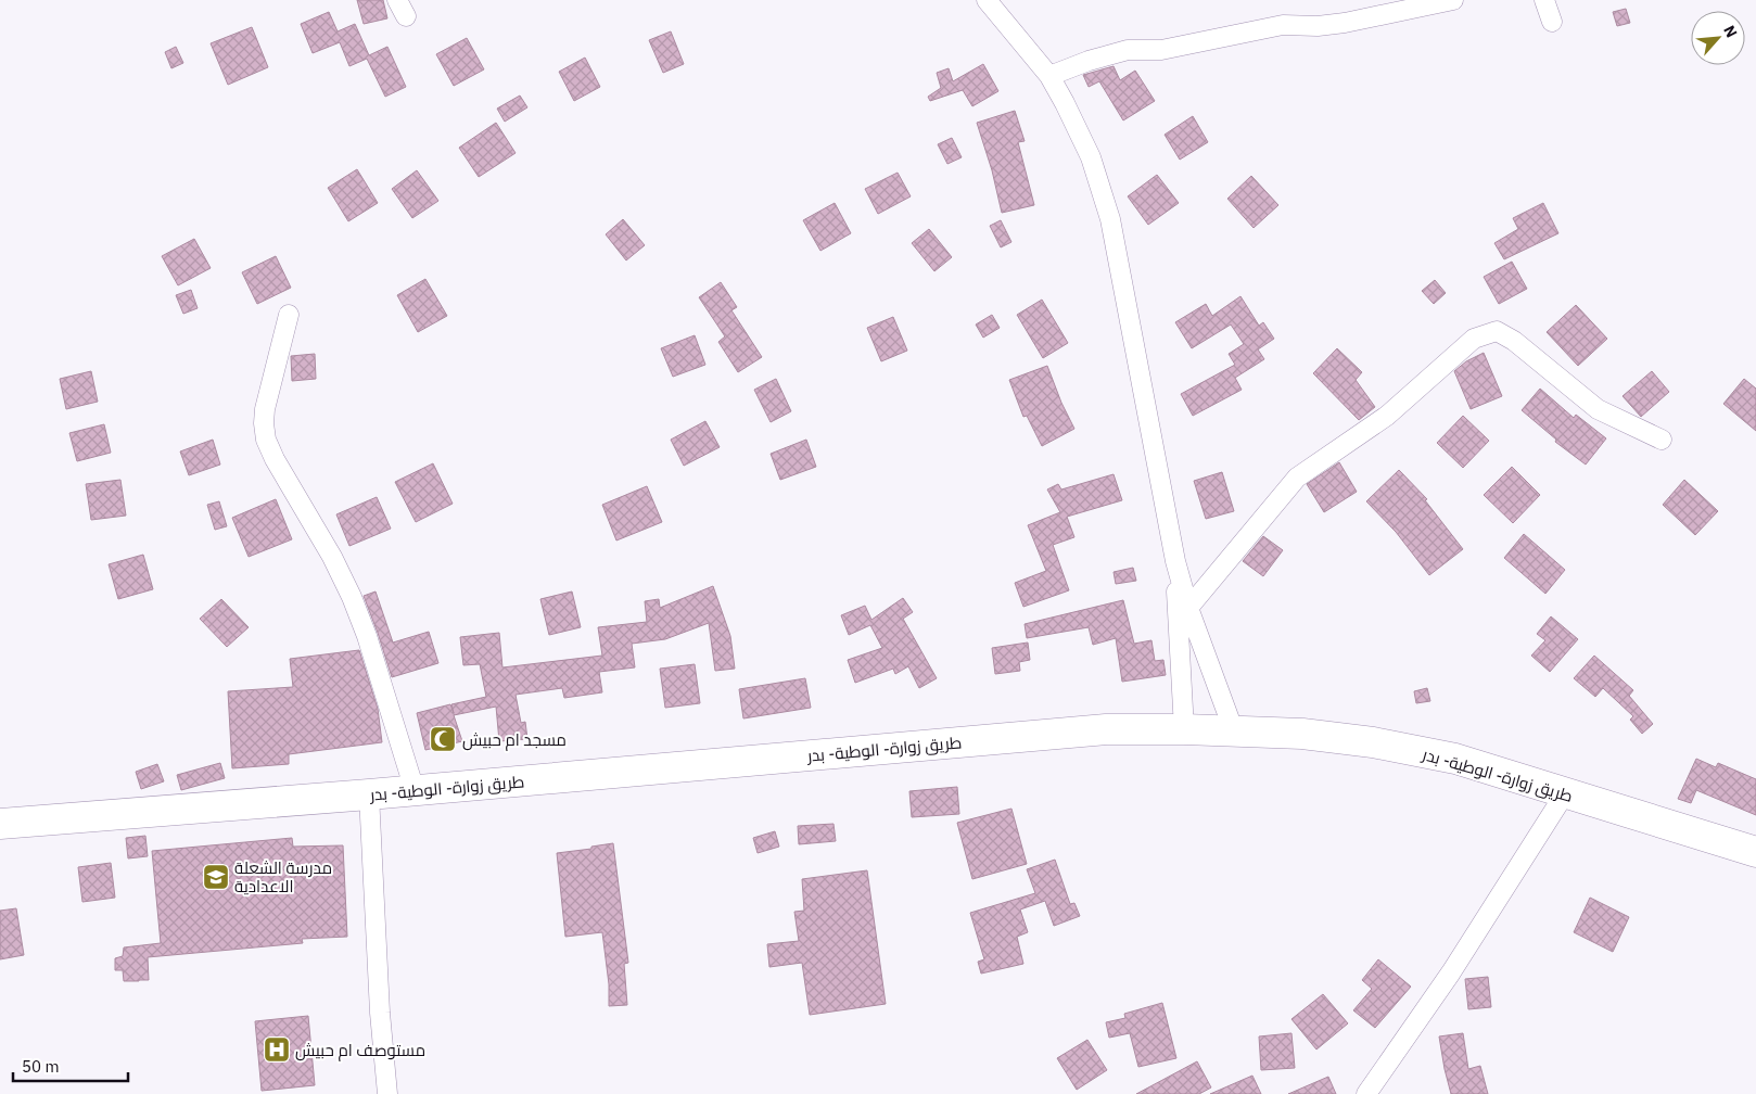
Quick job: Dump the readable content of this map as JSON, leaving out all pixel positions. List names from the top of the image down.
{
  "streets": {
    "highway": ["طريق زوارة- الوطية- بدر"]
  },
  "places": {
    "mosque": ["مسجد ام حبيش"],
    "school or university": ["مدرسة الشعلة الاعدادية"],
    "hospital": ["مستوصف ام حبيش"]
  },
  "scale_bar": "50 m",
  "north": "top right"
}
